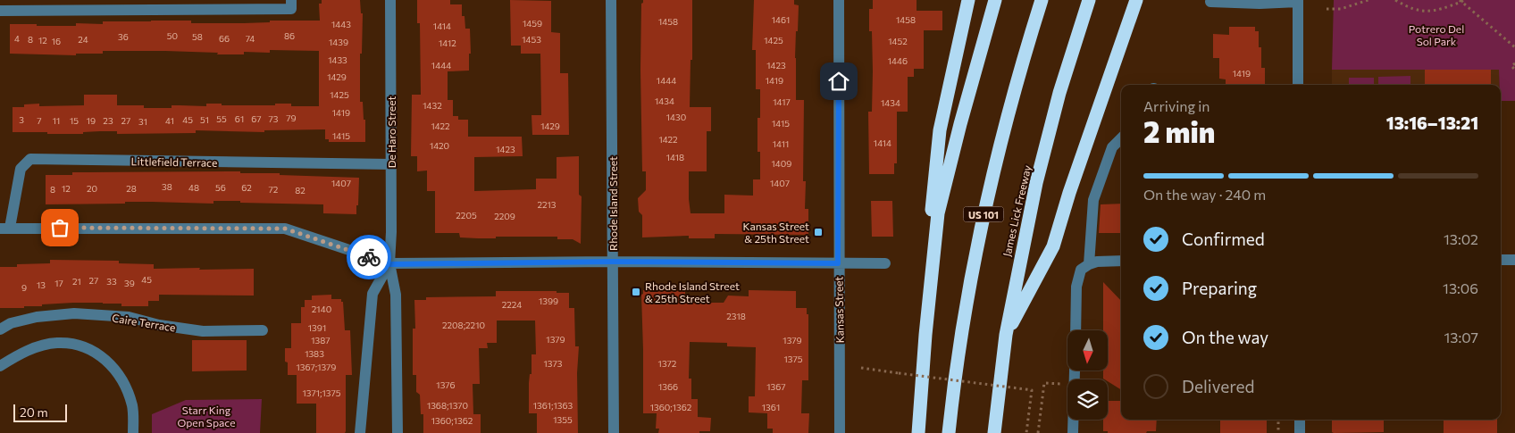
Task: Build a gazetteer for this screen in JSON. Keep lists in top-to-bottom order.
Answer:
{
  "streets": {
    "highway": ["James Lick Freeway", "US 101"],
    "street": [
      "De Haro Street",
      "Littlefield Terrace",
      "Rhode Island Street",
      "Kansas Street",
      "Caire Terrace"
    ]
  },
  "crossings": [
    ["De Haro Street", "Littlefield Terrace"]
  ],
  "parks": ["Potrero Del Sol Park", "Starr King Open Space"],
  "places": {
    "transit": ["Kansas Street & 25th Street", "Rhode Island Street & 25th Street"]
  },
  "house_numbers": [
    "1461",
    "1458",
    "1458",
    "1459",
    "1443",
    "1414",
    "50",
    "86",
    "36",
    "58",
    "4",
    "66",
    "74",
    "8",
    "24",
    "1453",
    "12",
    "1425",
    "16",
    "1452",
    "1439",
    "1412",
    "1433",
    "1446",
    "1444",
    "1423",
    "1419",
    "1429",
    "1444",
    "1419",
    "1425",
    "1434",
    "1417",
    "1434",
    "1432",
    "1419",
    "1430",
    "79",
    "55",
    "61",
    "67",
    "73",
    "3",
    "45",
    "51",
    "7",
    "11",
    "15",
    "19",
    "23",
    "27",
    "41",
    "31",
    "1415",
    "1422",
    "1429",
    "1415",
    "1422",
    "1414",
    "1411",
    "1420",
    "1423",
    "1418",
    "1409",
    "1407",
    "1407",
    "38",
    "48",
    "56",
    "62",
    "12",
    "20",
    "28",
    "8",
    "72",
    "82",
    "2213",
    "2205",
    "2209",
    "45",
    "27",
    "21",
    "33",
    "17",
    "39",
    "13",
    "9",
    "1399",
    "2224",
    "2140",
    "2318",
    "2208;2210",
    "1391",
    "1379",
    "1387",
    "1379",
    "1383",
    "1375",
    "1373",
    "1372",
    "1367;1379",
    "1376",
    "1366",
    "1367",
    "1371;1375",
    "1368;1370",
    "1361;1363",
    "1360;1362",
    "1361",
    "1355",
    "1360;1362"
  ],
  "scale_bar": "20 m",
  "north": "bottom",
  "page": {
    "heading": ["2 min", "Arriving in", "13:16–13:21"],
    "bar": "On the way · 240 m",
    "list": [
      ["Confirmed", "13:02"],
      ["Preparing", "13:06"],
      ["On the way", "13:07"],
      "Delivered"
    ],
    "scale": "20 m"
  }
}
